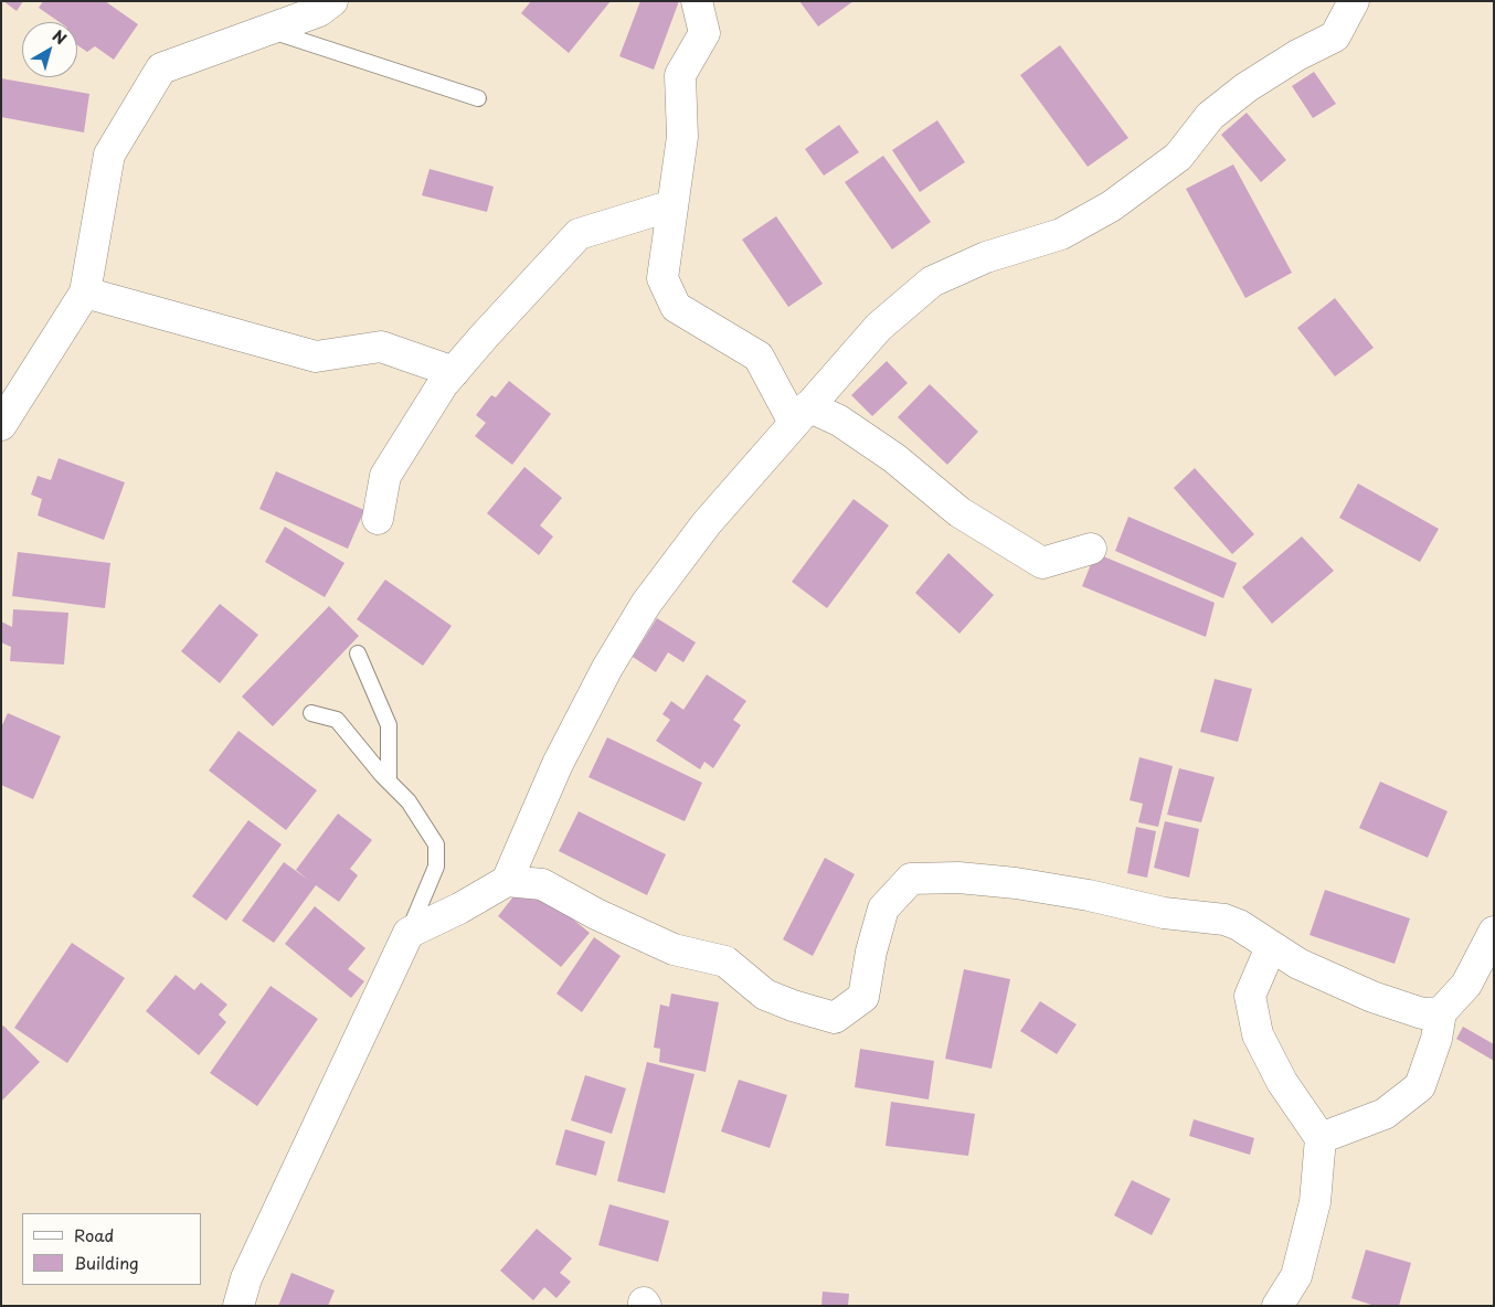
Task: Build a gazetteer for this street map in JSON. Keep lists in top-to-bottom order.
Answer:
{
  "legend": ["Road", "Building"],
  "north": "top right"
}
